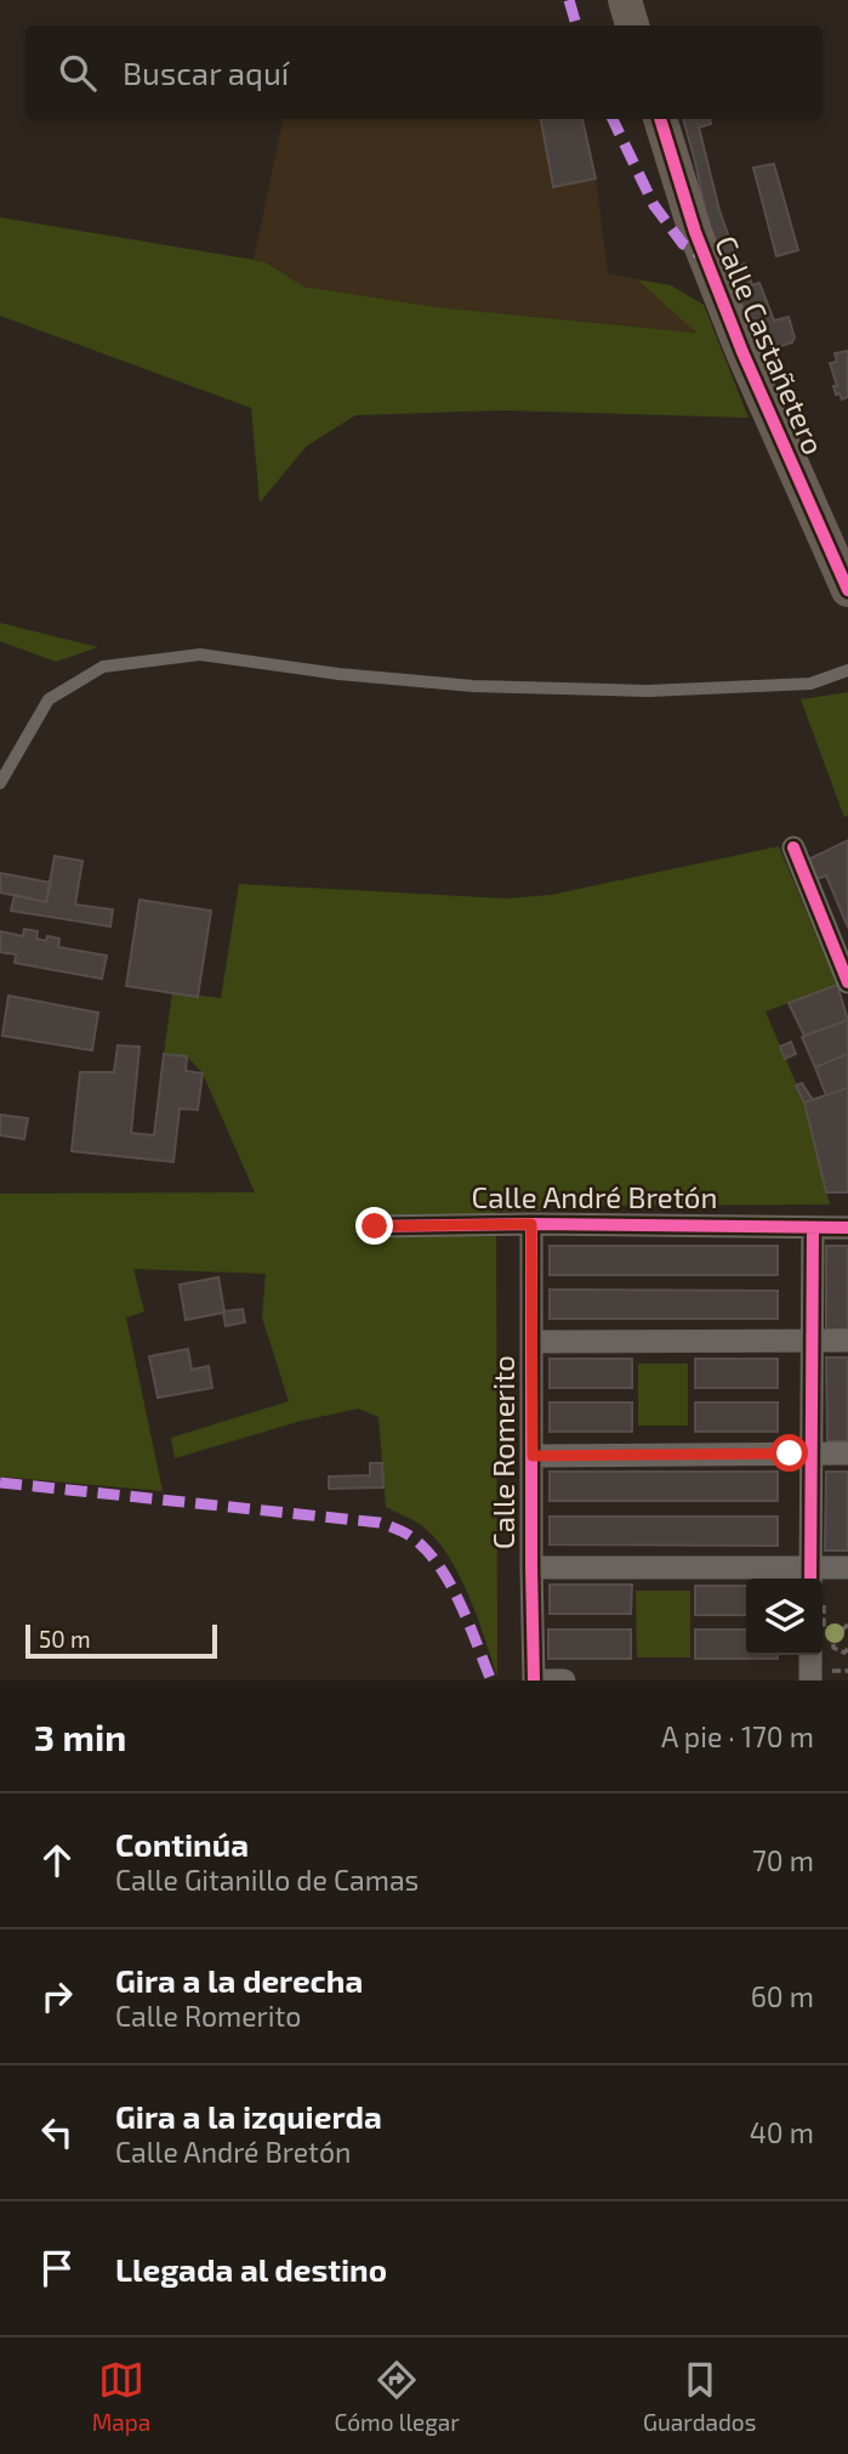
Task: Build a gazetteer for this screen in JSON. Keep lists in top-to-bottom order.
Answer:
{
  "streets": {
    "street": ["Calle Castañetero", "Calle André Bretón", "Calle Romerito"]
  },
  "crossings": [
    ["Calle André Bretón", "Calle Romerito"]
  ],
  "scale_bar": "50 m",
  "page": {
    "search": "Buscar aquí",
    "scale": "50 m",
    "heading": ["3 min", "A pie · 170 m"],
    "list": [
      ["Continúa", "Calle Gitanillo de Camas", "70 m"],
      ["Gira a la derecha", "Calle Romerito", "60 m"],
      ["Gira a la izquierda", "Calle André Bretón", "40 m"],
      "Llegada al destino"
    ],
    "nav": ["Mapa", "Cómo llegar", "Guardados"]
  }
}
